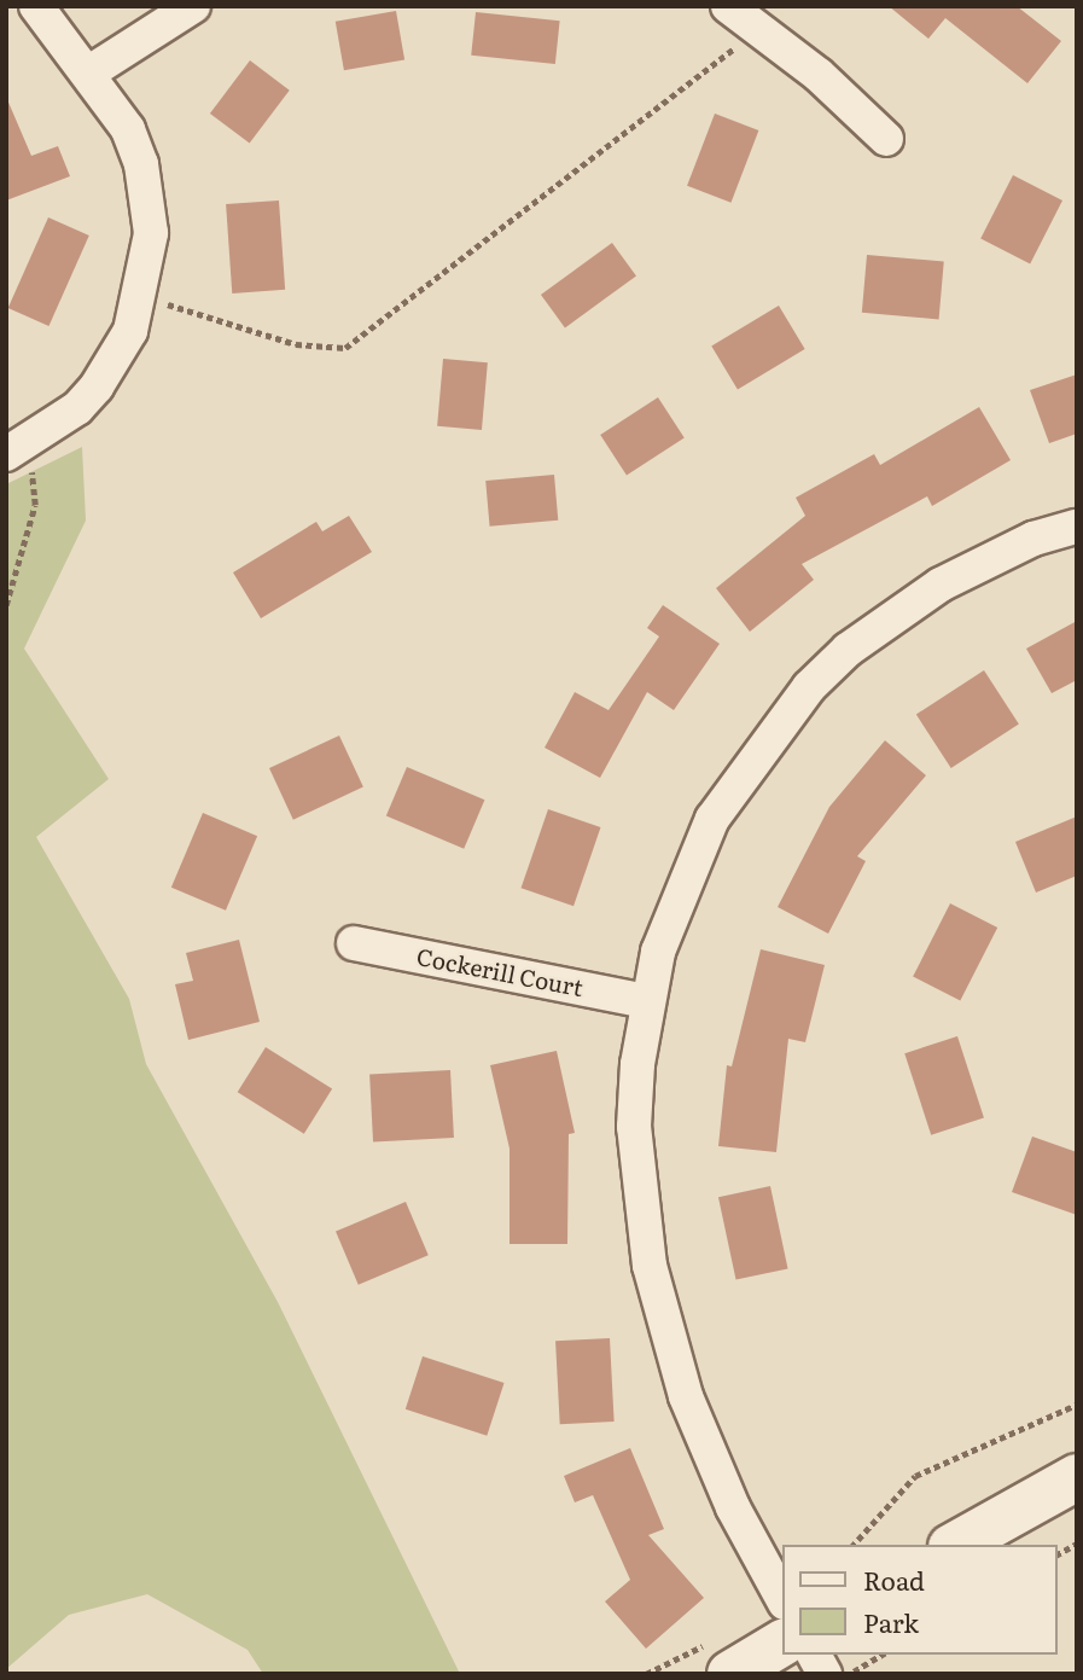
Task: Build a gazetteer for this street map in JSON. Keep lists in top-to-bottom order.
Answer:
{
  "streets": {
    "street": ["Cockerill Court"]
  },
  "legend": ["Road", "Park"]
}
